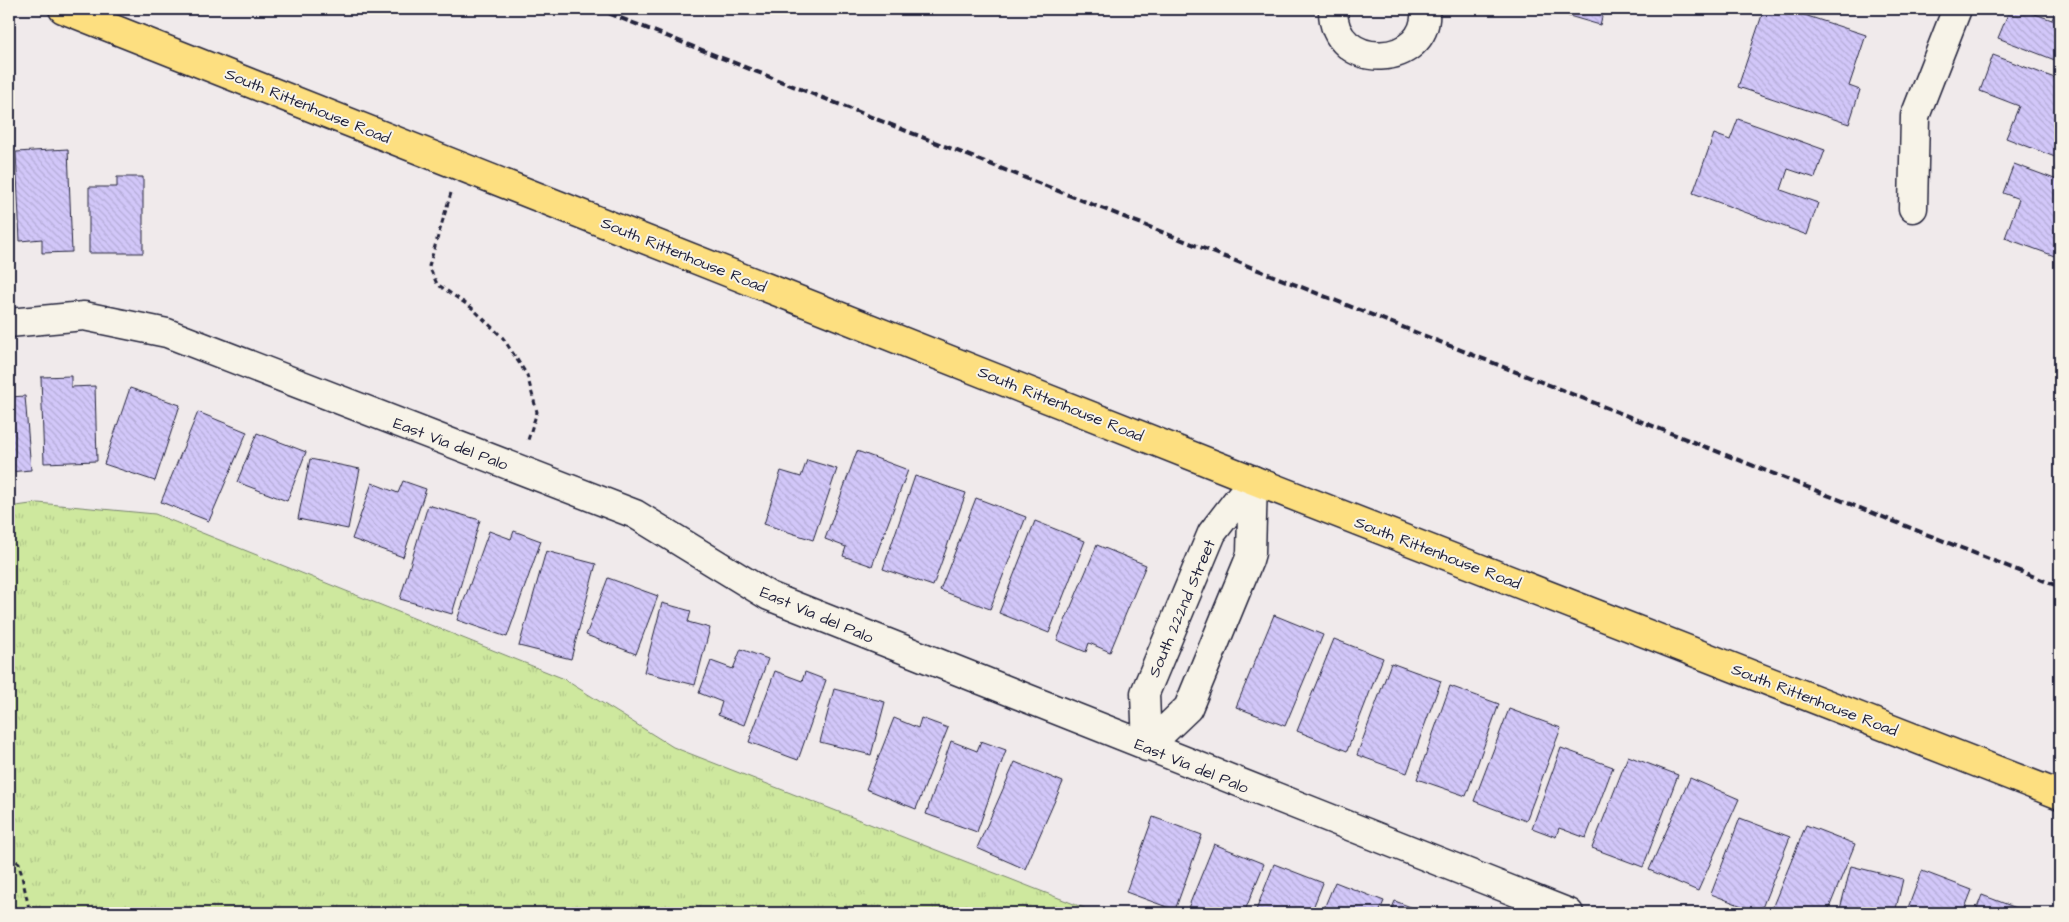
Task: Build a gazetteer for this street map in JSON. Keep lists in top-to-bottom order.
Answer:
{
  "streets": {
    "main road": ["South Rittenhouse Road"],
    "street": ["East Via del Palo", "South 222nd Street"]
  },
  "crossings": [
    ["South Rittenhouse Road", "South 222nd Street"],
    ["East Via del Palo", "South 222nd Street"]
  ]
}
